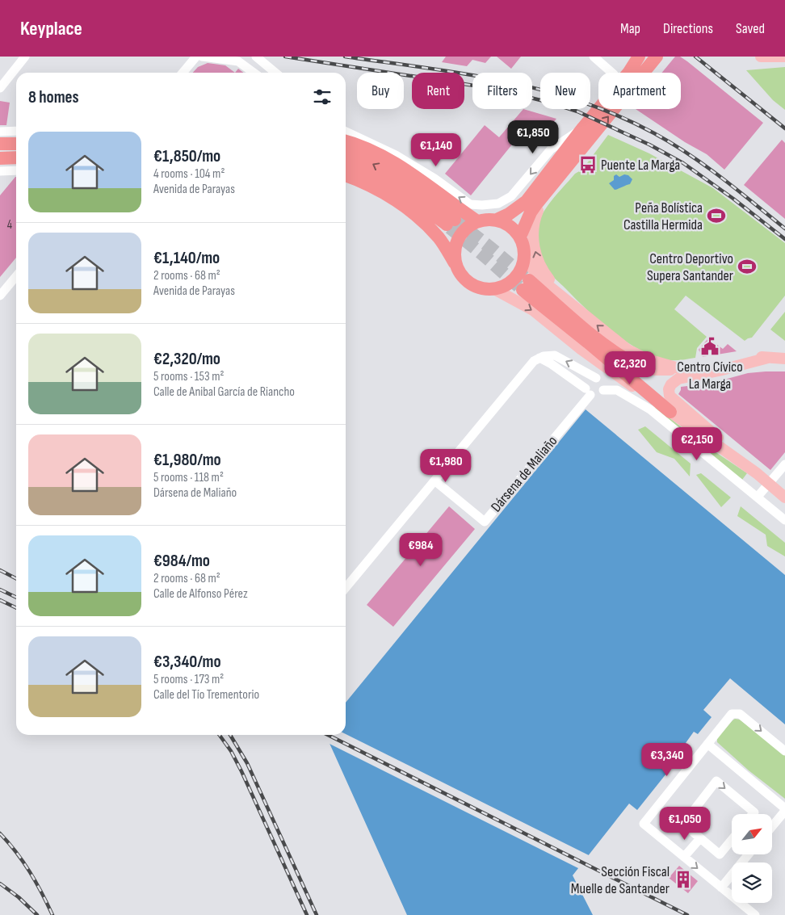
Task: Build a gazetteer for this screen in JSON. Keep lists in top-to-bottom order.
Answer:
{
  "streets": {
    "street": ["Dársena de Maliaño"]
  },
  "places": {
    "bus stop": ["Puente La Marga"],
    "sports": ["Peña Bolística Castilla Hermida", "Centro Deportivo Supera Santander"],
    "public building": ["Centro Cívico La Marga"],
    "building": ["Sección Fiscal Muelle de Santander"]
  },
  "house_numbers": ["4"],
  "north": "top right",
  "page": {
    "header": "Keyplace",
    "nav": ["Map", "Directions", "Saved"],
    "chip": [
      "Buy",
      "Rent",
      "Filters",
      "New",
      "Apartment"
    ],
    "heading": "8 homes",
    "price": [
      "€1,850",
      "€1,140",
      "€2,320",
      "€2,150",
      "€1,980",
      "€984",
      "€3,340",
      "€1,050"
    ],
    "list": [
      {
        "name": "€1,850/mo",
        "note": "4 rooms · 104 m² · Avenida de Parayas"
      },
      {
        "name": "€1,140/mo",
        "note": "2 rooms · 68 m² · Avenida de Parayas"
      },
      {
        "name": "€2,320/mo",
        "note": "5 rooms · 153 m² · Calle de Anibal García de Riancho"
      },
      {
        "name": "€1,980/mo",
        "note": "5 rooms · 118 m² · Dársena de Maliaño"
      },
      {
        "name": "€984/mo",
        "note": "2 rooms · 68 m² · Calle de Alfonso Pérez"
      },
      {
        "name": "€3,340/mo",
        "note": "5 rooms · 173 m² · Calle del Tío Trementorio"
      }
    ]
  }
}
